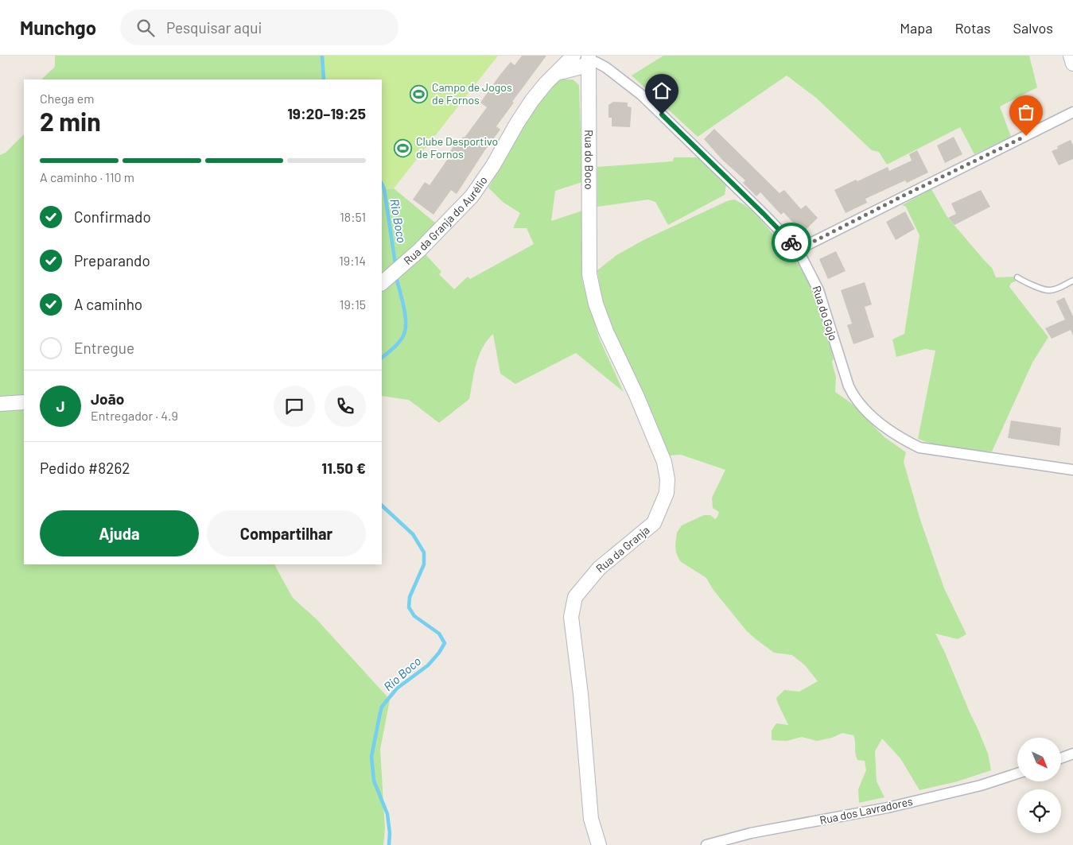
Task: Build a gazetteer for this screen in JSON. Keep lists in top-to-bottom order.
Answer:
{
  "streets": {
    "street": [
      "Rua do Boco",
      "Rua da Granja do Aurélio",
      "Rua do Gojo",
      "Rua da Granja",
      "Rua dos Lavradores"
    ]
  },
  "crossings": [
    ["Rua do Boco", "Rua do Gojo"],
    ["Rua do Boco", "Rua da Granja"]
  ],
  "water": ["Rio Boco"],
  "places": {
    "sports": ["Campo de Jogos de Fornos", "Clube Desportivo de Fornos"]
  },
  "north": "bottom right",
  "page": {
    "header": "Munchgo",
    "search": "Pesquisar aqui",
    "nav": ["Mapa", "Rotas", "Salvos"],
    "heading": ["2 min", "Chega em", "19:20–19:25"],
    "panel": [
      "João",
      "Entregador · 4.9",
      "Pedido #8262",
      "11.50 €"
    ],
    "bar": "A caminho · 110 m",
    "list": [
      ["Confirmado", "18:51"],
      ["Preparando", "19:14"],
      ["A caminho", "19:15"],
      "Entregue"
    ],
    "round": "J",
    "buttons": ["Ajuda", "Compartilhar"]
  }
}
